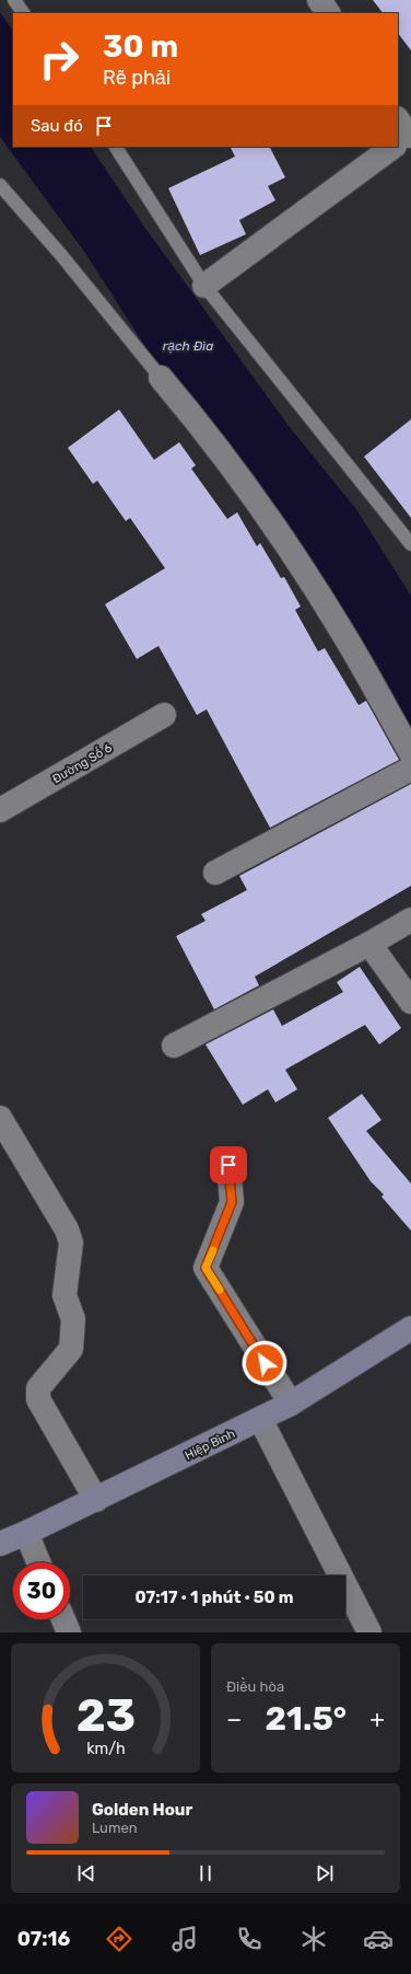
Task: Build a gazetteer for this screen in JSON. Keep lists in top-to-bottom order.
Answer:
{
  "streets": {
    "main road": ["Hiệp Bình"],
    "street": ["Đường Số 6"]
  },
  "water": ["rạch Đìa"],
  "page": {
    "turn": ["30 m", "Rẽ phải"],
    "then": "Sau đó",
    "limit": "30",
    "trip": "07:17 · 1 phút · 50 m",
    "tile": "Điều hòa",
    "heat": ["−", "21.5°", "+"],
    "song": ["Golden Hour", "Lumen"],
    "tabs": "07:16",
    "gauge": ["23", "km/h"]
  }
}
